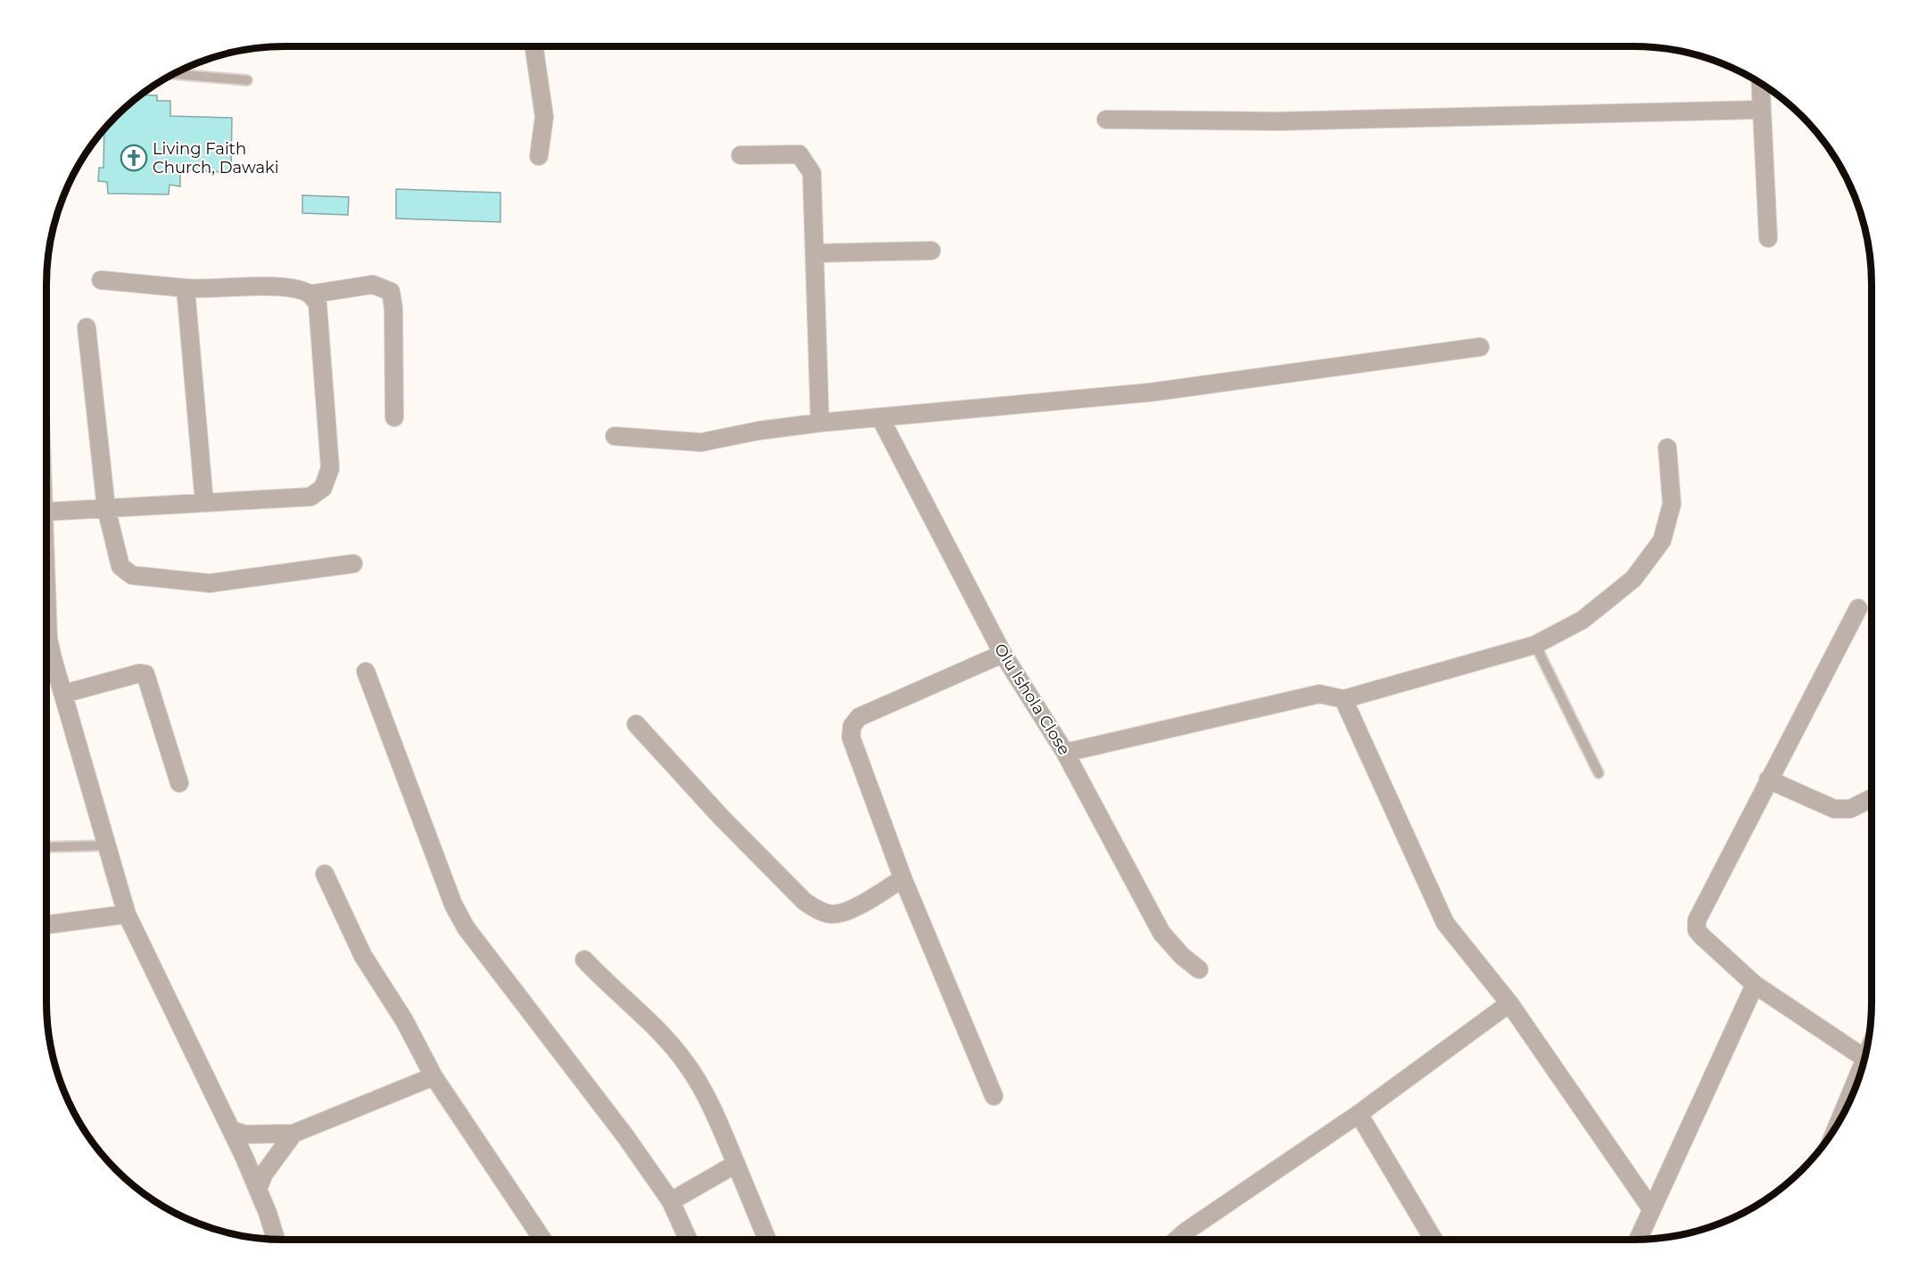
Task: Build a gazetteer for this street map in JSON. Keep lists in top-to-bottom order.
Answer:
{
  "streets": {
    "street": ["Olu Ishola Close"]
  },
  "places": {
    "church": ["Living Faith Church, Dawaki"]
  }
}
